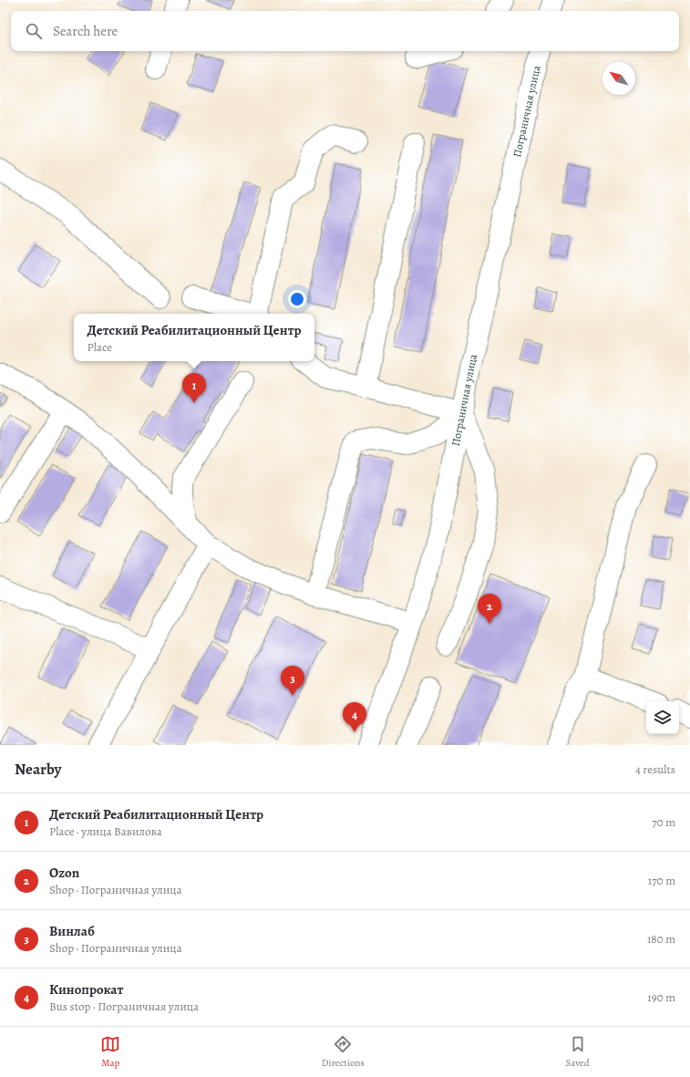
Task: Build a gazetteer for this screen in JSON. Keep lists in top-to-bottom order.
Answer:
{
  "streets": {
    "street": ["Пограничная улица"]
  },
  "north": "top left",
  "page": {
    "search": "Search here",
    "popup": ["Детский Реабилитационный Центр", "Place"],
    "pins": [
      "1",
      "2",
      "3",
      "4"
    ],
    "heading": ["Nearby", "4 results"],
    "list": [
      {
        "mark": "1",
        "name": "Детский Реабилитационный Центр",
        "note": "Place · улица Вавилова",
        "value": "70 m"
      },
      {
        "mark": "2",
        "name": "Ozon",
        "note": "Shop · Пограничная улица",
        "value": "170 m"
      },
      {
        "mark": "3",
        "name": "Винлаб",
        "note": "Shop · Пограничная улица",
        "value": "180 m"
      },
      {
        "mark": "4",
        "name": "Кинопрокат",
        "note": "Bus stop · Пограничная улица",
        "value": "190 m"
      }
    ],
    "nav": ["Map", "Directions", "Saved"]
  }
}
